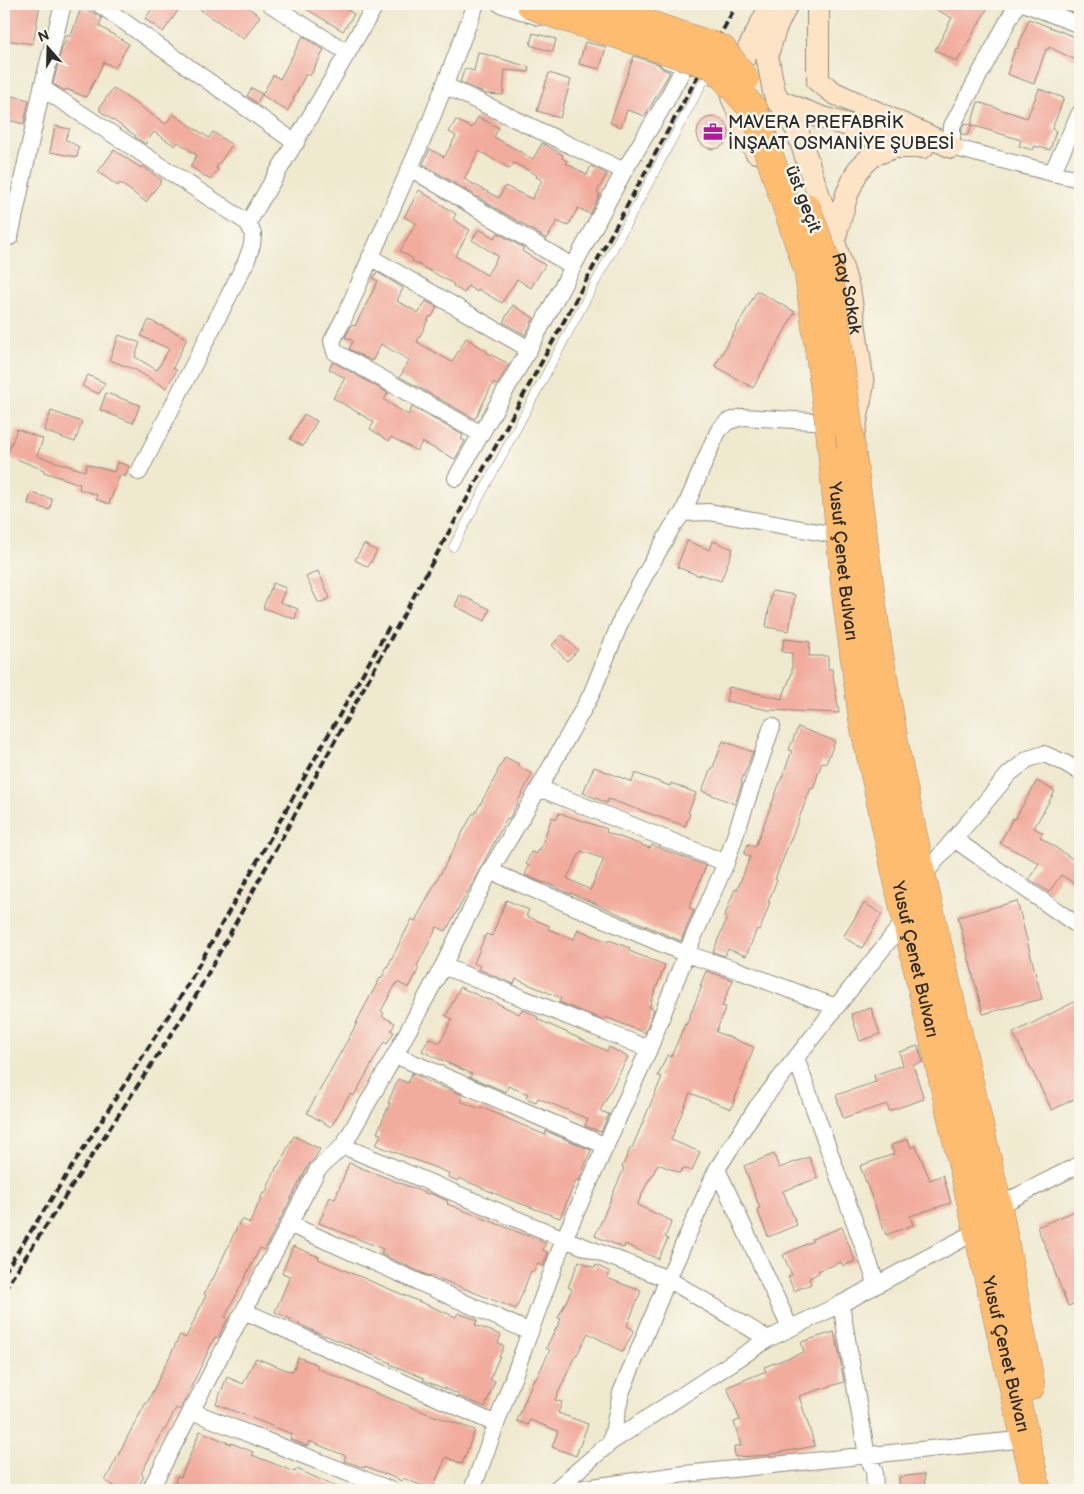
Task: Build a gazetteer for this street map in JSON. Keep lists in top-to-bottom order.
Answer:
{
  "streets": {
    "highway": ["üst geçit", "Yusuf Çenet Bulvarı"],
    "street": ["Ray Sokak"]
  },
  "crossings": [
    ["üst geçit", "Ray Sokak"],
    ["üst geçit", "Yusuf Çenet Bulvarı"],
    ["Ray Sokak", "Yusuf Çenet Bulvarı"]
  ],
  "places": {
    "office": ["MAVERA PREFABRİK İNŞAAT OSMANİYE ŞUBESİ"]
  },
  "north": "top"
}
